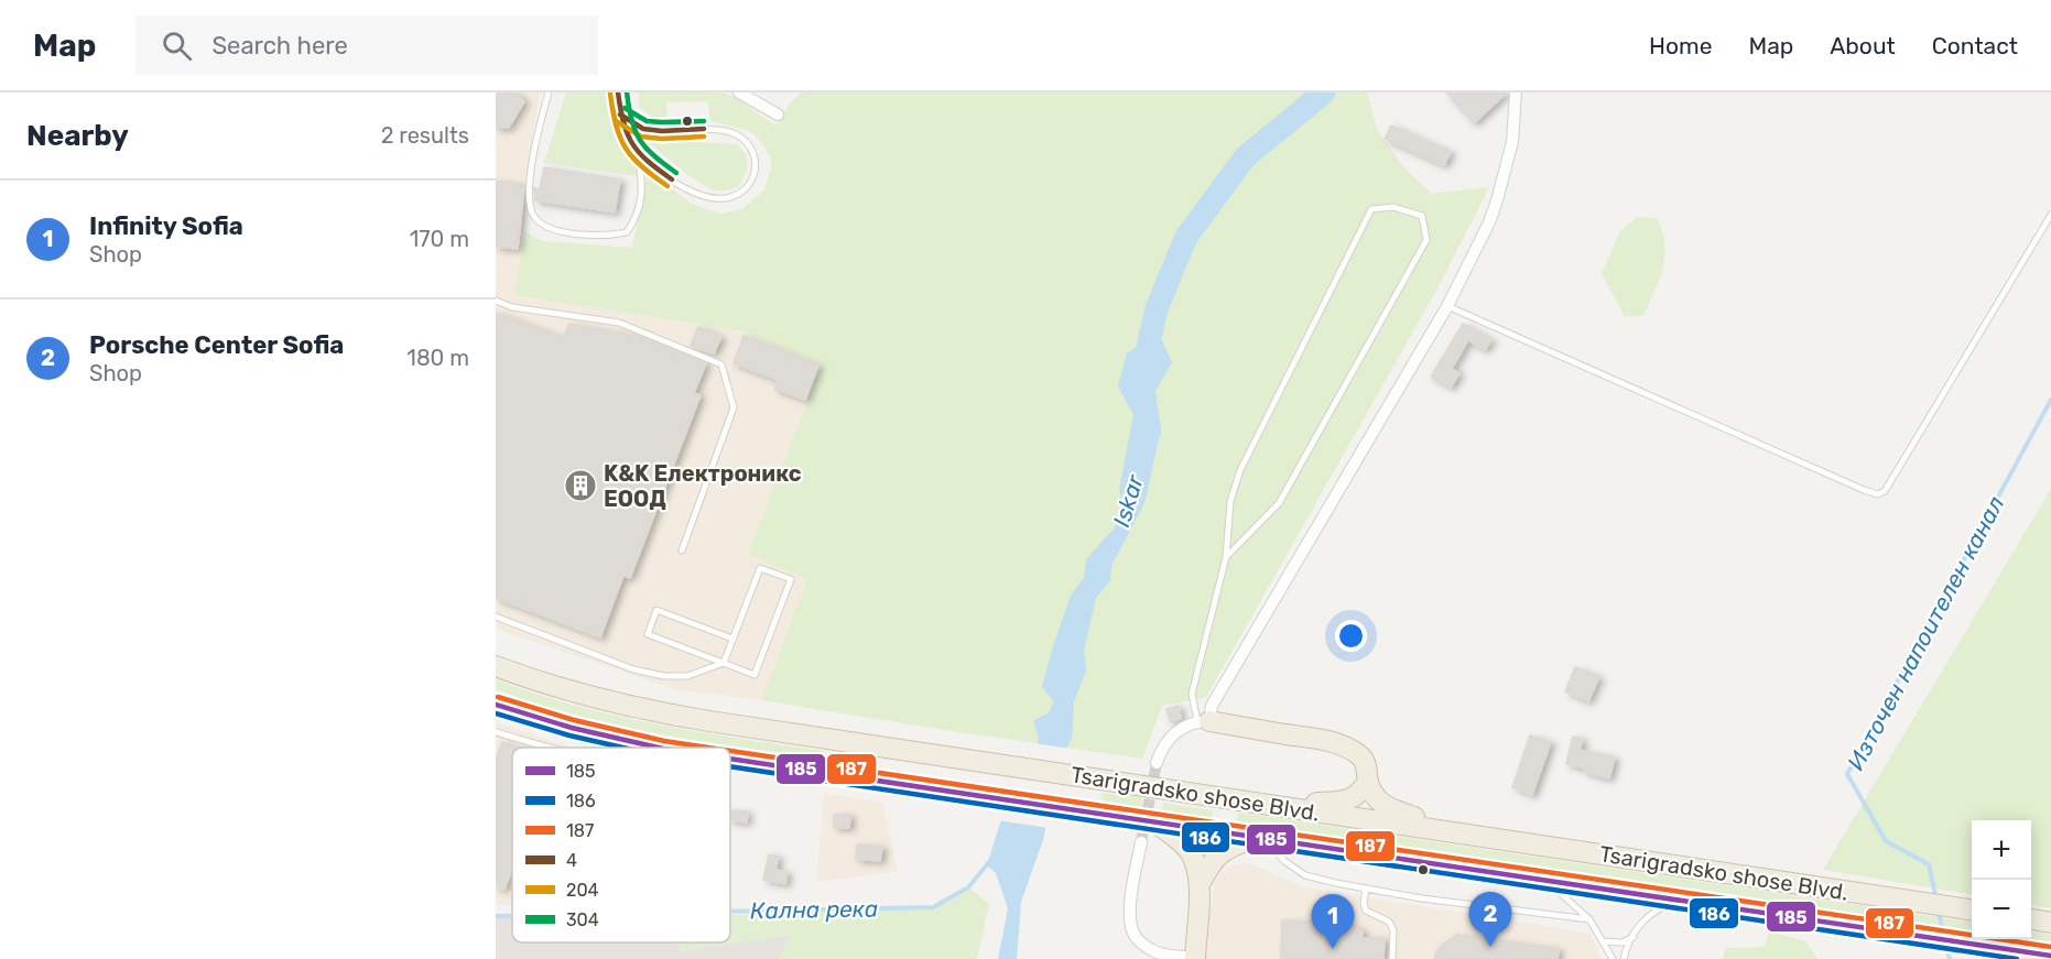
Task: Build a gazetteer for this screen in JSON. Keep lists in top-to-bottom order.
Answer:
{
  "streets": {
    "highway": ["Tsarigradsko shose Blvd."]
  },
  "water": ["Iskar", "Източен напоителен канал", "Кална река"],
  "places": {
    "building": ["K&K Електроникс ЕООД"]
  },
  "lines": [
    "transit line 4",
    "transit line 304",
    "transit line 204",
    "transit line 187",
    "transit line 185",
    "transit line 186"
  ],
  "legend": [
    "185",
    "186",
    "187",
    "4",
    "204",
    "304"
  ],
  "page": {
    "header": "Map",
    "search": "Search here",
    "nav": [
      "Home",
      "Map",
      "About",
      "Contact"
    ],
    "heading": ["Nearby", "2 results"],
    "list": [
      {
        "mark": "1",
        "name": "Infinity Sofia",
        "note": "Shop",
        "value": "170 m"
      },
      {
        "mark": "2",
        "name": "Porsche Center Sofia",
        "note": "Shop",
        "value": "180 m"
      }
    ],
    "map_buttons": ["+", "−"],
    "pins": ["2", "1"]
  }
}
